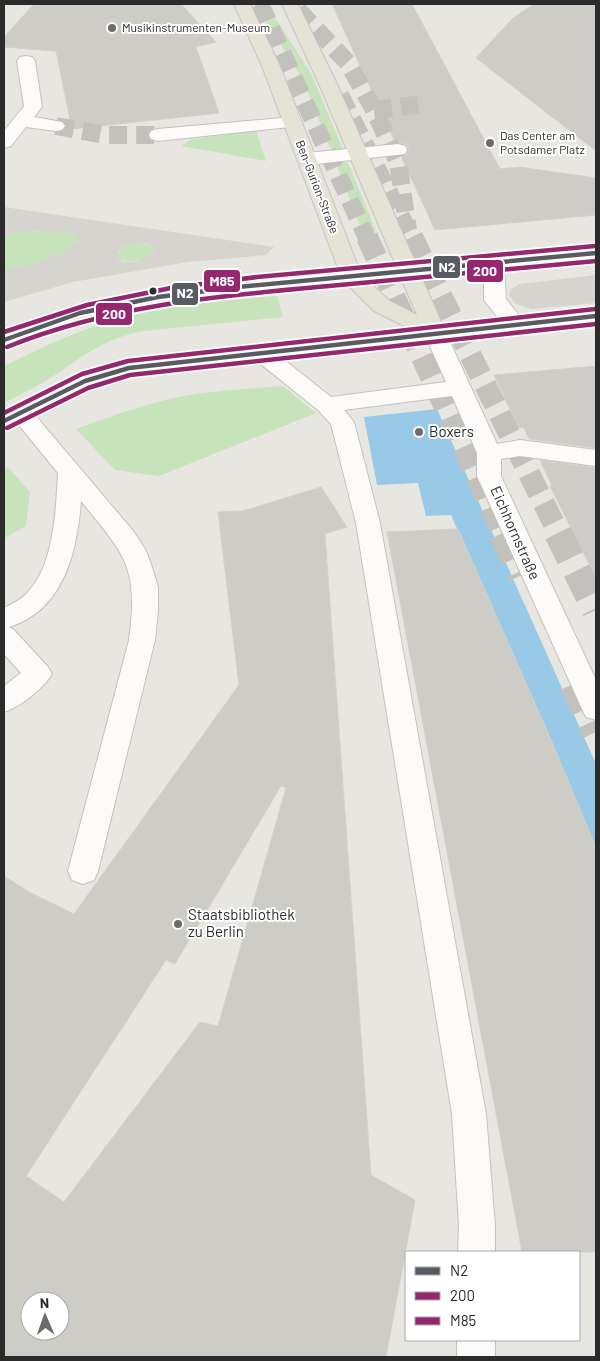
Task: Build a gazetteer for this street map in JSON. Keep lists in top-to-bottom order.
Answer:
{
  "streets": {
    "main road": ["Ben-Gurion-Straße", "Eichhornstraße"]
  },
  "crossings": [
    ["Ben-Gurion-Straße", "Eichhornstraße"]
  ],
  "places": [
    "Musikinstrumenten-Museum",
    "Das Center am Potsdamer Platz",
    "Boxers",
    "Staatsbibliothek zu Berlin"
  ],
  "lines": ["transit line M85", "transit line N2", "transit line 200"],
  "legend": ["N2", "200", "M85"],
  "north": "top"
}
